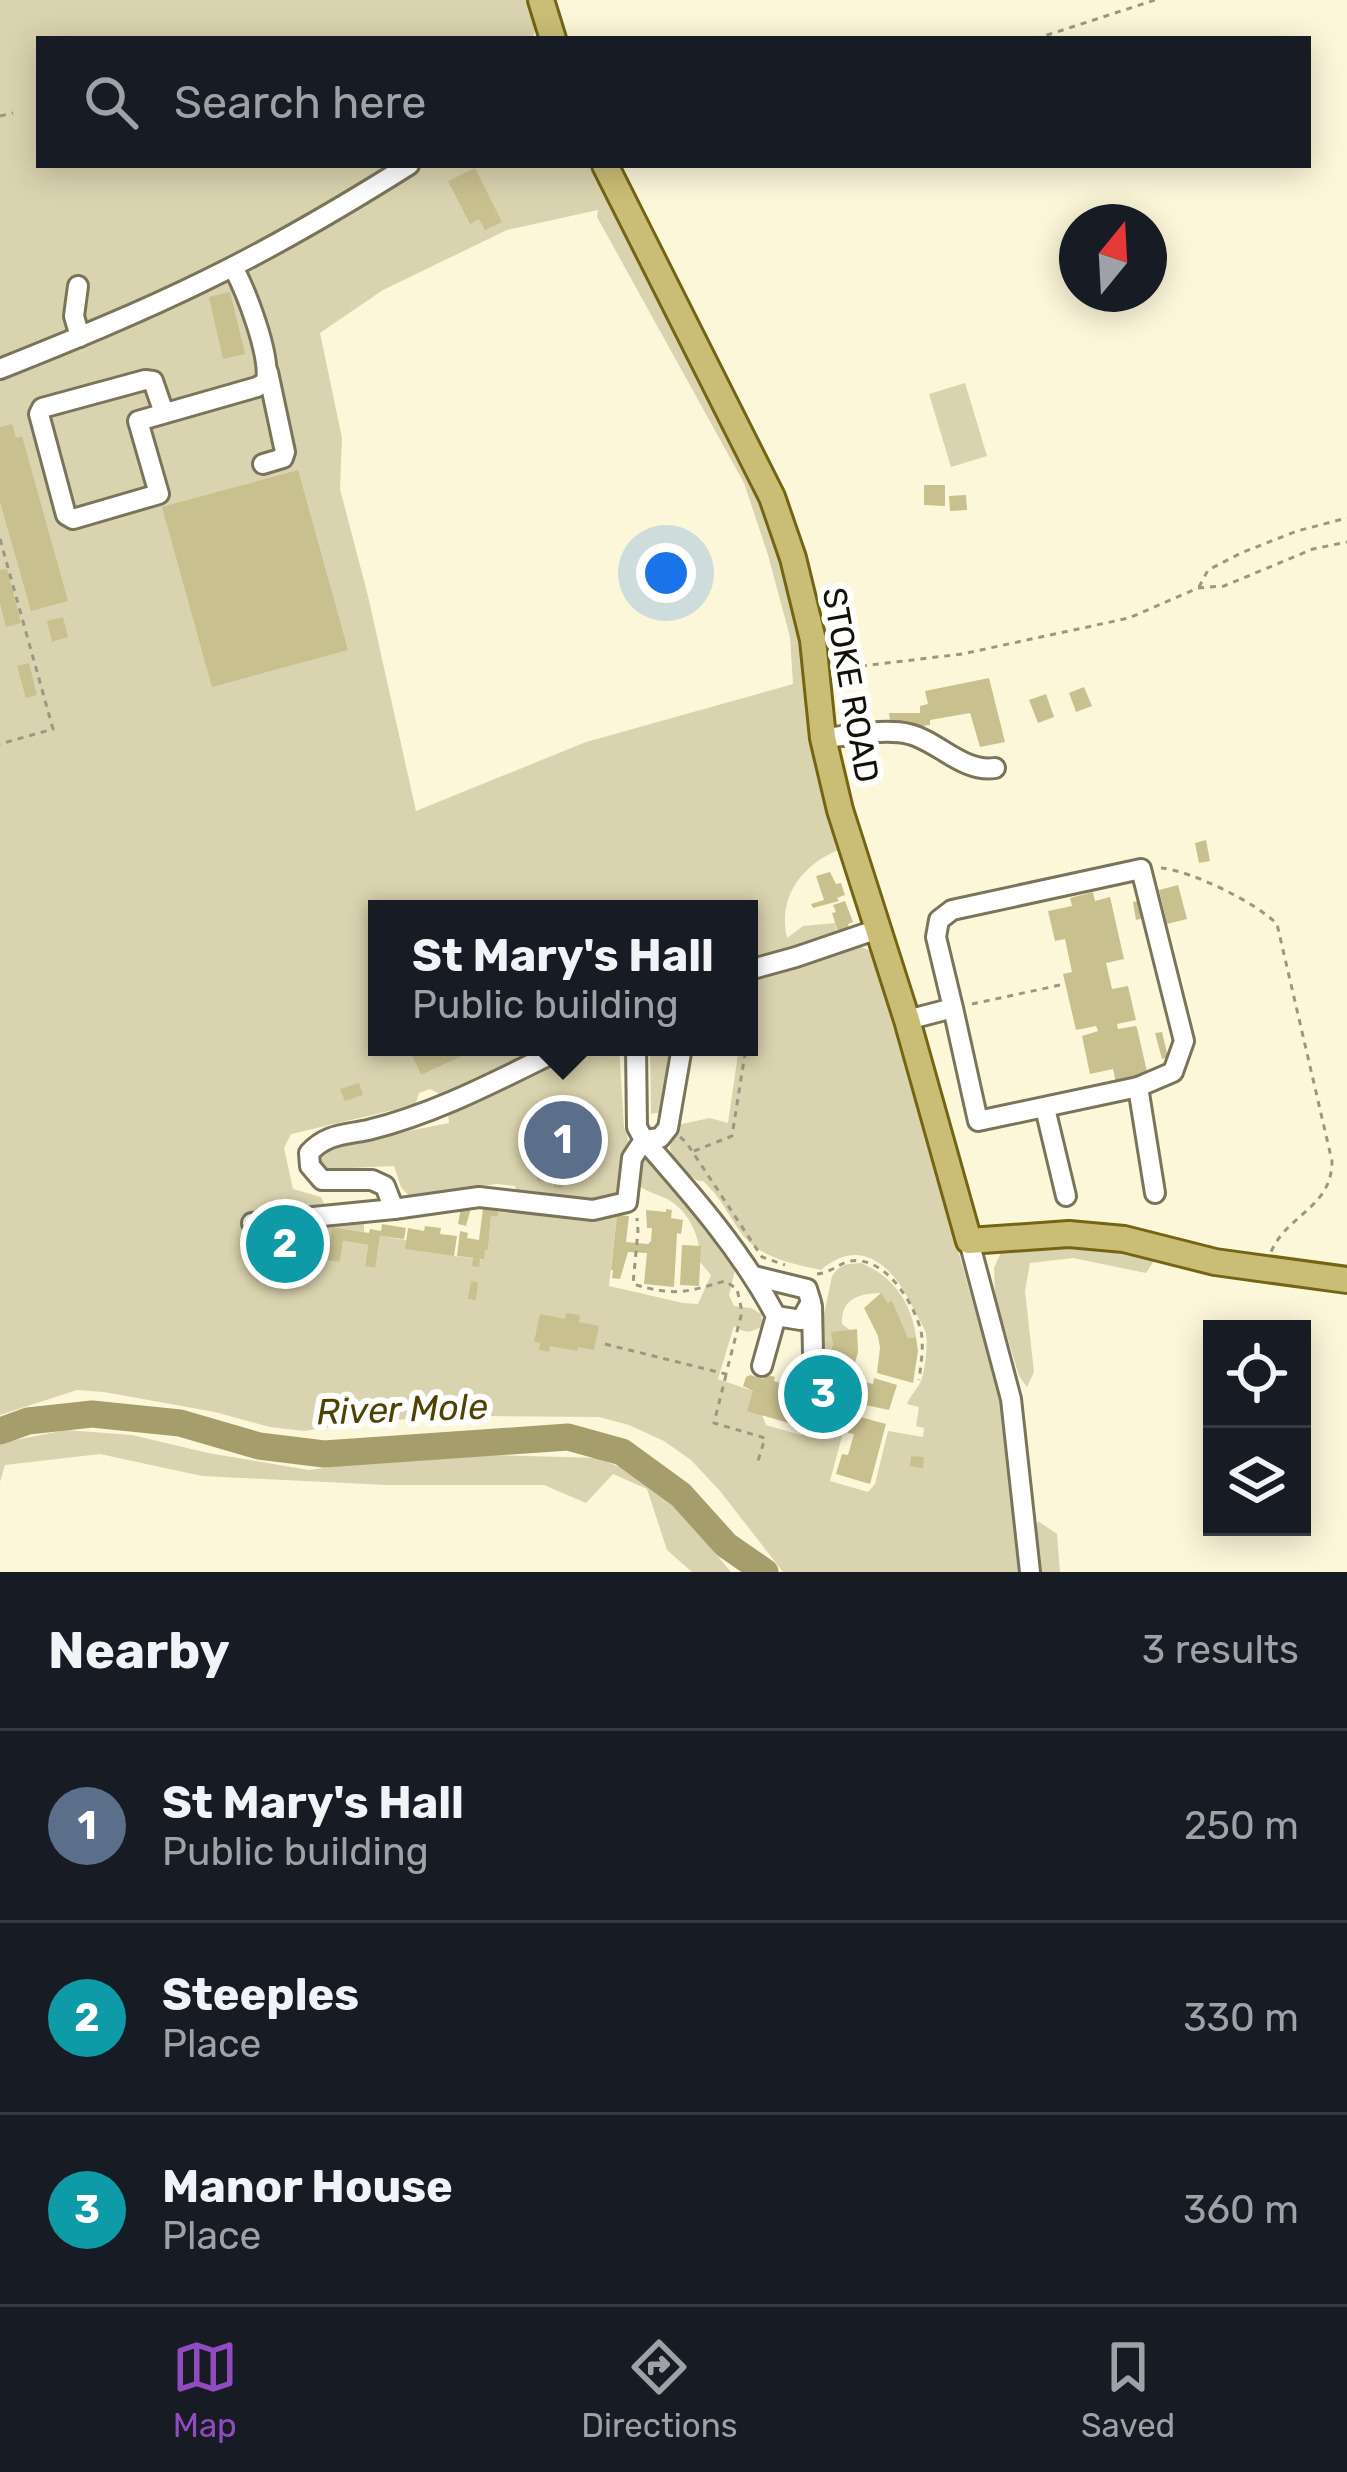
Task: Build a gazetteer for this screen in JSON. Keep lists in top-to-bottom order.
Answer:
{
  "streets": {
    "main road": ["STOKE ROAD"]
  },
  "water": ["River Mole"],
  "north": "top",
  "page": {
    "search": "Search here",
    "popup": ["St Mary's Hall", "Public building"],
    "pins": ["1", "2", "3"],
    "heading": ["Nearby", "3 results"],
    "list": [
      {
        "mark": "1",
        "name": "St Mary's Hall",
        "note": "Public building",
        "value": "250 m"
      },
      {
        "mark": "2",
        "name": "Steeples",
        "note": "Place",
        "value": "330 m"
      },
      {
        "mark": "3",
        "name": "Manor House",
        "note": "Place",
        "value": "360 m"
      }
    ],
    "nav": ["Map", "Directions", "Saved"]
  }
}
